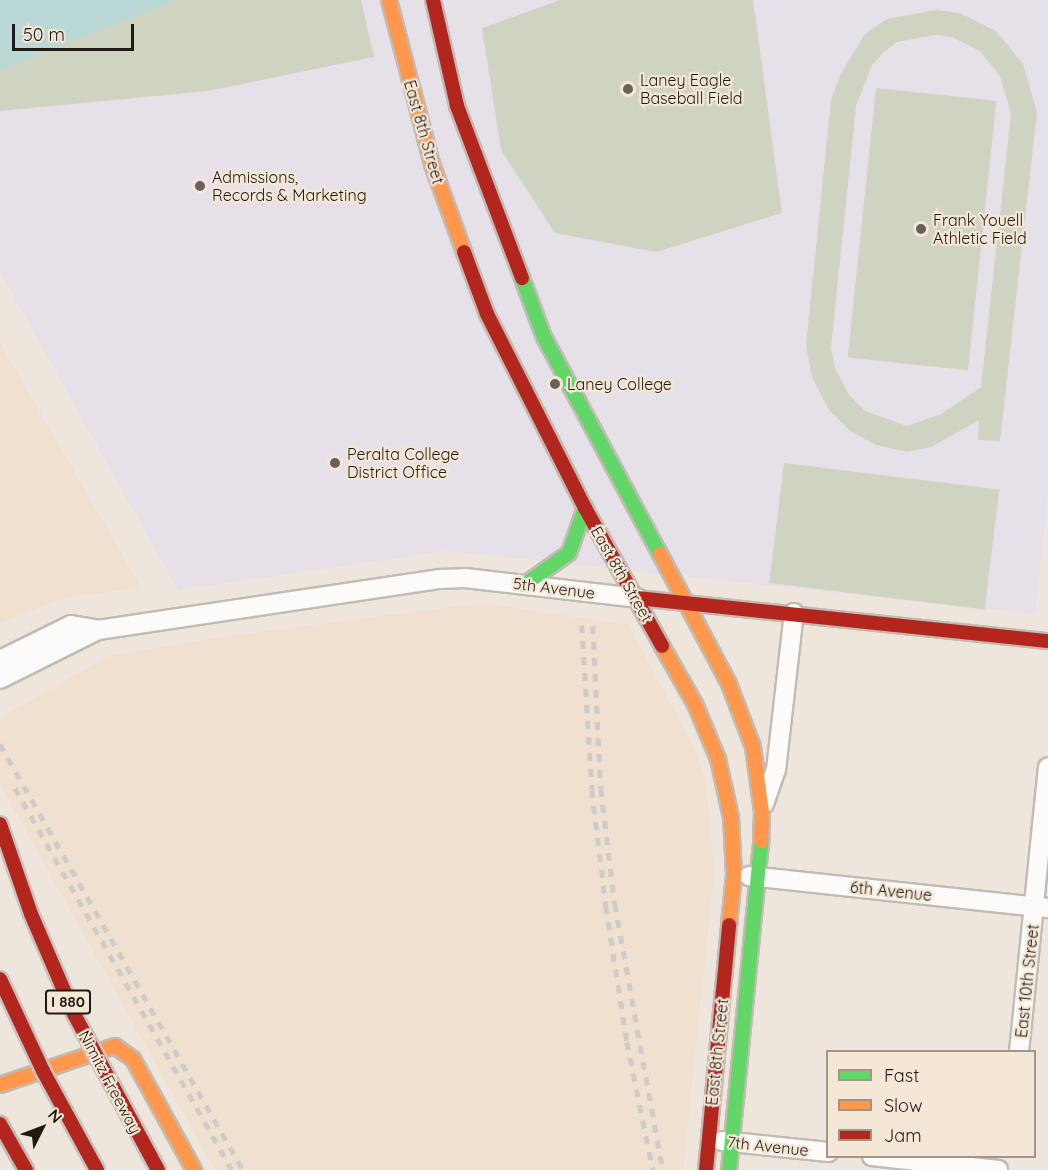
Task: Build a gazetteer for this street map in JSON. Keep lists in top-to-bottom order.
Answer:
{
  "streets": {
    "main road": [
      "East 8th Street",
      "5th Avenue",
      "I 880",
      "Nimitz Freeway"
    ],
    "street": ["6th Avenue", "East 10th Street", "7th Avenue"]
  },
  "crossings": [
    ["East 8th Street", "5th Avenue"],
    ["East 8th Street", "6th Avenue"],
    ["East 8th Street", "7th Avenue"],
    ["6th Avenue", "East 10th Street"]
  ],
  "places": [
    "Laney Eagle Baseball Field",
    "Admissions, Records & Marketing",
    "Frank Youell Athletic Field",
    "Laney College",
    "Peralta College District Office"
  ],
  "legend": ["Fast", "Slow", "Jam"],
  "scale_bar": "50 m",
  "north": "top right"
}
